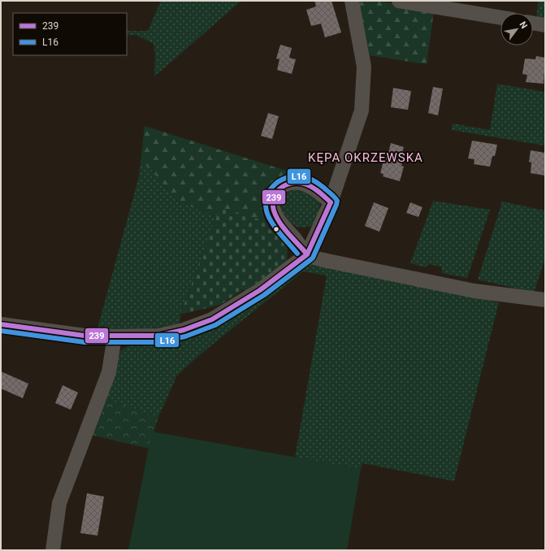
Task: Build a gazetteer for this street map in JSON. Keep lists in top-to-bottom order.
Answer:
{
  "districts": ["KĘPA OKRZEWSKA"],
  "lines": ["transit line L16", "transit line 239"],
  "legend": ["239", "L16"],
  "north": "top right"
}
